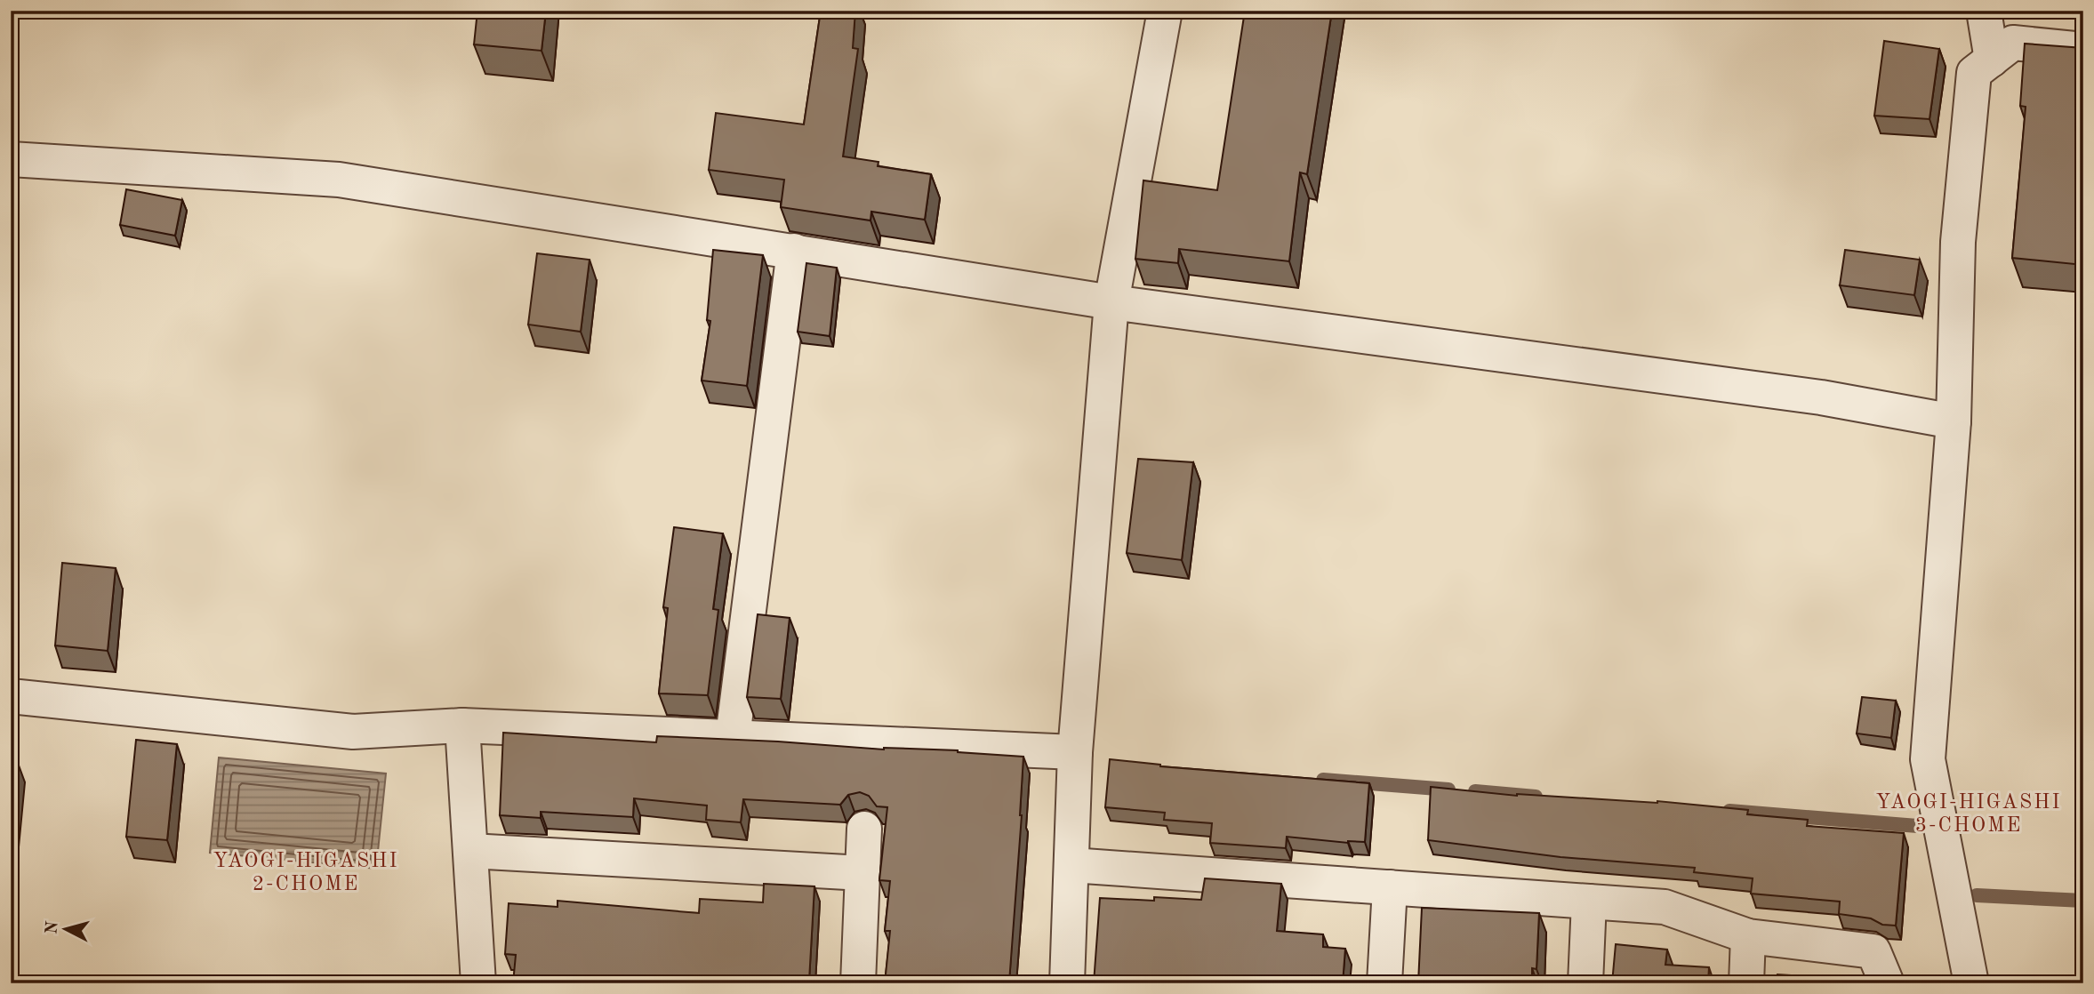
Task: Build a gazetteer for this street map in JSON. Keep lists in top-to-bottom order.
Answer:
{
  "districts": ["YAOGI-HIGASHI 3-CHOME", "YAOGI-HIGASHI 2-CHOME"],
  "north": "left"
}
